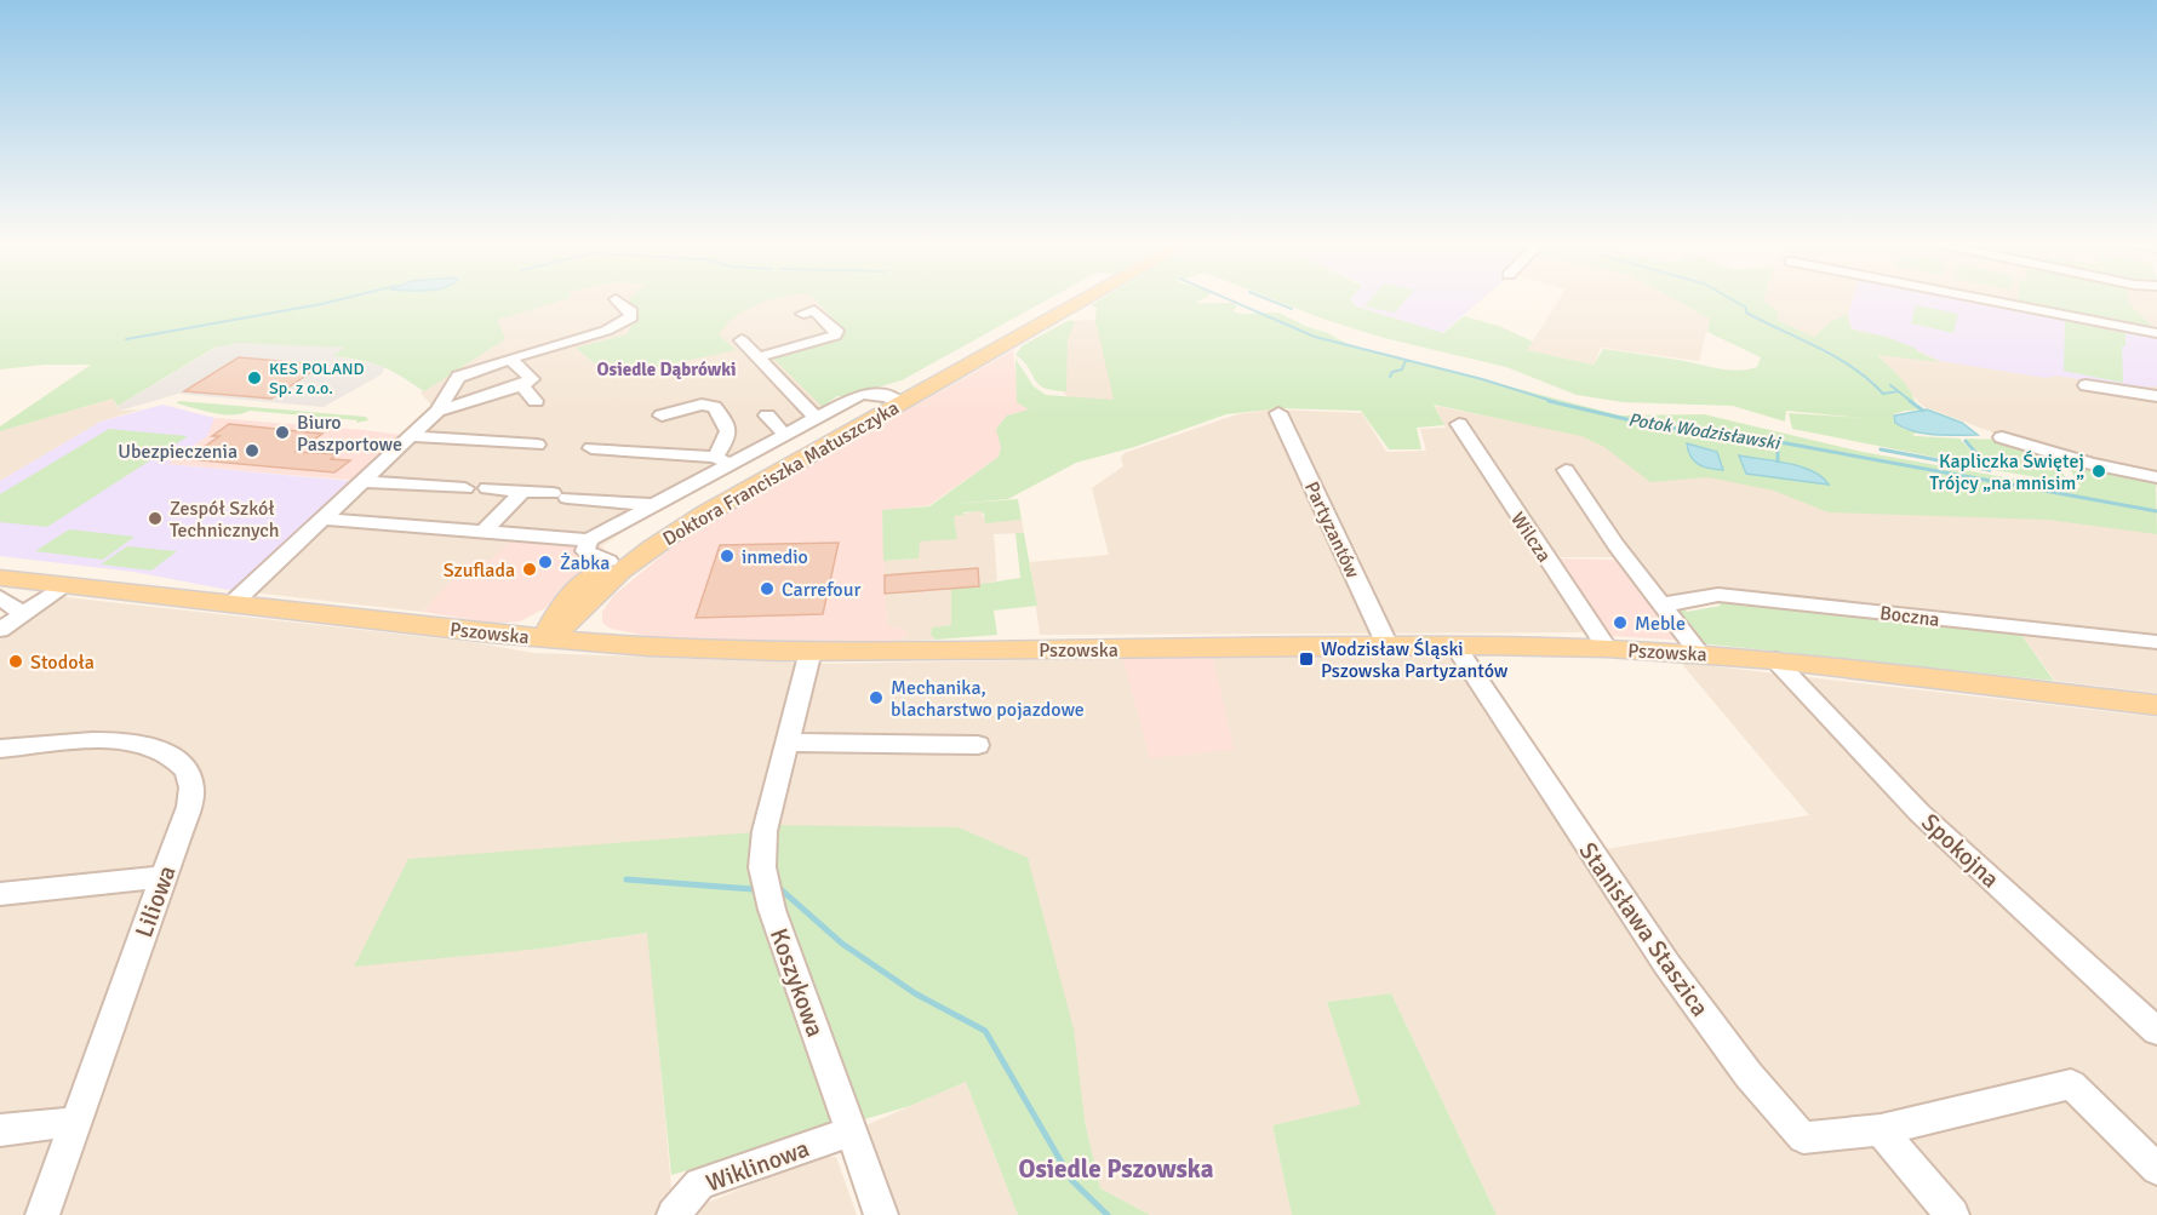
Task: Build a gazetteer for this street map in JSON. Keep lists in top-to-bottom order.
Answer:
{
  "streets": {
    "main road": ["Doktora Franciszka Matuszczyka", "Pszowska"],
    "street": [
      "Partyzantów",
      "Wilcza",
      "Boczna",
      "Spokojna",
      "Liliowa",
      "Stanisława Staszica",
      "Koszykowa",
      "Wiklinowa"
    ]
  },
  "crossings": [
    ["Doktora Franciszka Matuszczyka", "Pszowska"],
    ["Partyzantów", "Pszowska"],
    ["Wilcza", "Pszowska"],
    ["Pszowska", "Spokojna"],
    ["Pszowska", "Stanisława Staszica"],
    ["Pszowska", "Koszykowa"],
    ["Koszykowa", "Wiklinowa"]
  ],
  "districts": ["Osiedle Dąbrówki", "Osiedle Pszowska"],
  "water": ["Potok Wodzisławski"],
  "places": {
    "other": [
      "KES POLAND Sp. z o.o.",
      "Biuro Paszportowe",
      "Ubezpieczenia",
      "Kapliczka Świętej Trójcy „na mnisim”",
      "Zespół Szkół Technicznych",
      "inmedio",
      "Żabka",
      "Szuflada",
      "Carrefour",
      "Meble",
      "Stodoła",
      "Mechanika, blacharstwo pojazdowe"
    ],
    "transit": ["Wodzisław Śląski Pszowska Partyzantów"]
  }
}
